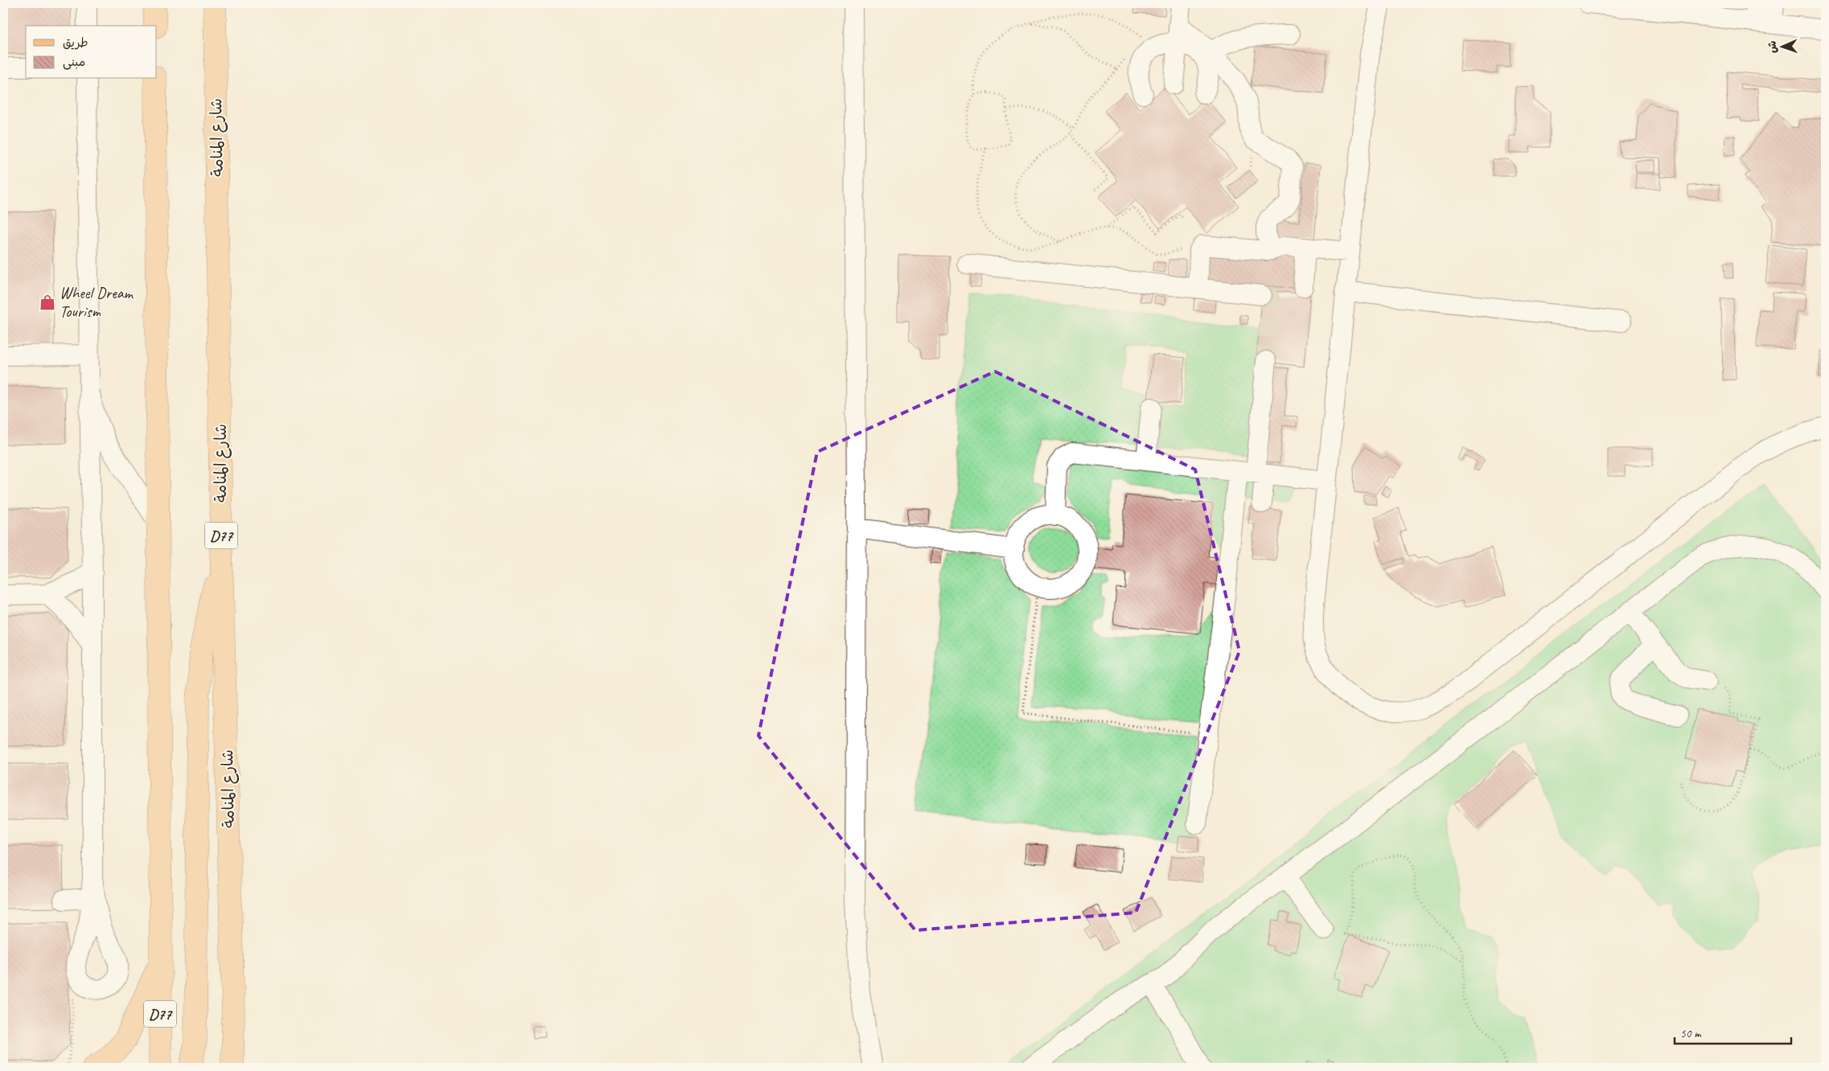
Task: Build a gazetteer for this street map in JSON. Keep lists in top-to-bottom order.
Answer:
{
  "streets": {
    "main road": ["شارع المنامة", "D77"]
  },
  "places": {
    "shop": ["Wheel Dream Tourism"]
  },
  "legend": ["طريق", "مبنى"],
  "scale_bar": "50 m",
  "north": "left"
}
